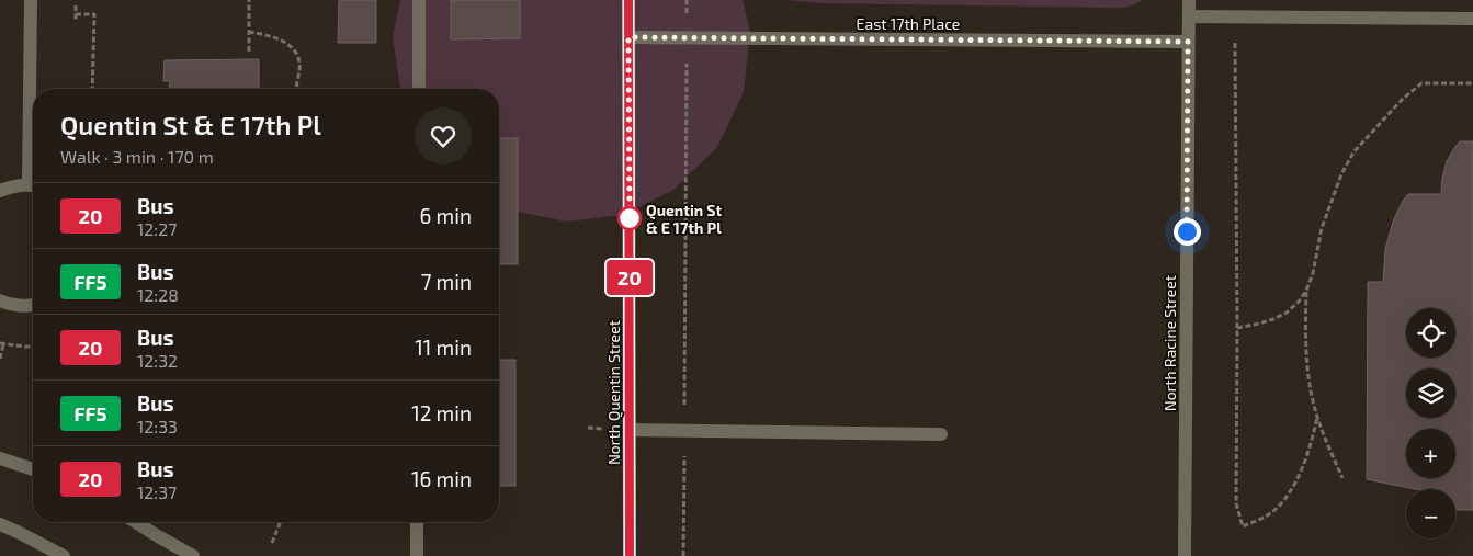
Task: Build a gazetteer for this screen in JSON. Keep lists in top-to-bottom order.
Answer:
{
  "streets": {
    "street": ["East 17th Place", "North Racine Street", "North Quentin Street"]
  },
  "crossings": [
    ["East 17th Place", "North Racine Street"],
    ["East 17th Place", "North Quentin Street"]
  ],
  "places": ["Quentin St & E 17th Pl"],
  "lines": ["bus line 20"],
  "page": {
    "on_map": "20",
    "heading": ["Quentin St & E 17th Pl", "Walk · 3 min · 170 m"],
    "list": [
      {
        "mark": "20",
        "name": "Bus",
        "note": "12:27",
        "value": "6 min"
      },
      {
        "mark": "FF5",
        "name": "Bus",
        "note": "12:28",
        "value": "7 min"
      },
      {
        "mark": "20",
        "name": "Bus",
        "note": "12:32",
        "value": "11 min"
      },
      {
        "mark": "FF5",
        "name": "Bus",
        "note": "12:33",
        "value": "12 min"
      },
      {
        "mark": "20",
        "name": "Bus",
        "note": "12:37",
        "value": "16 min"
      }
    ],
    "map_buttons": ["+", "−"]
  }
}
